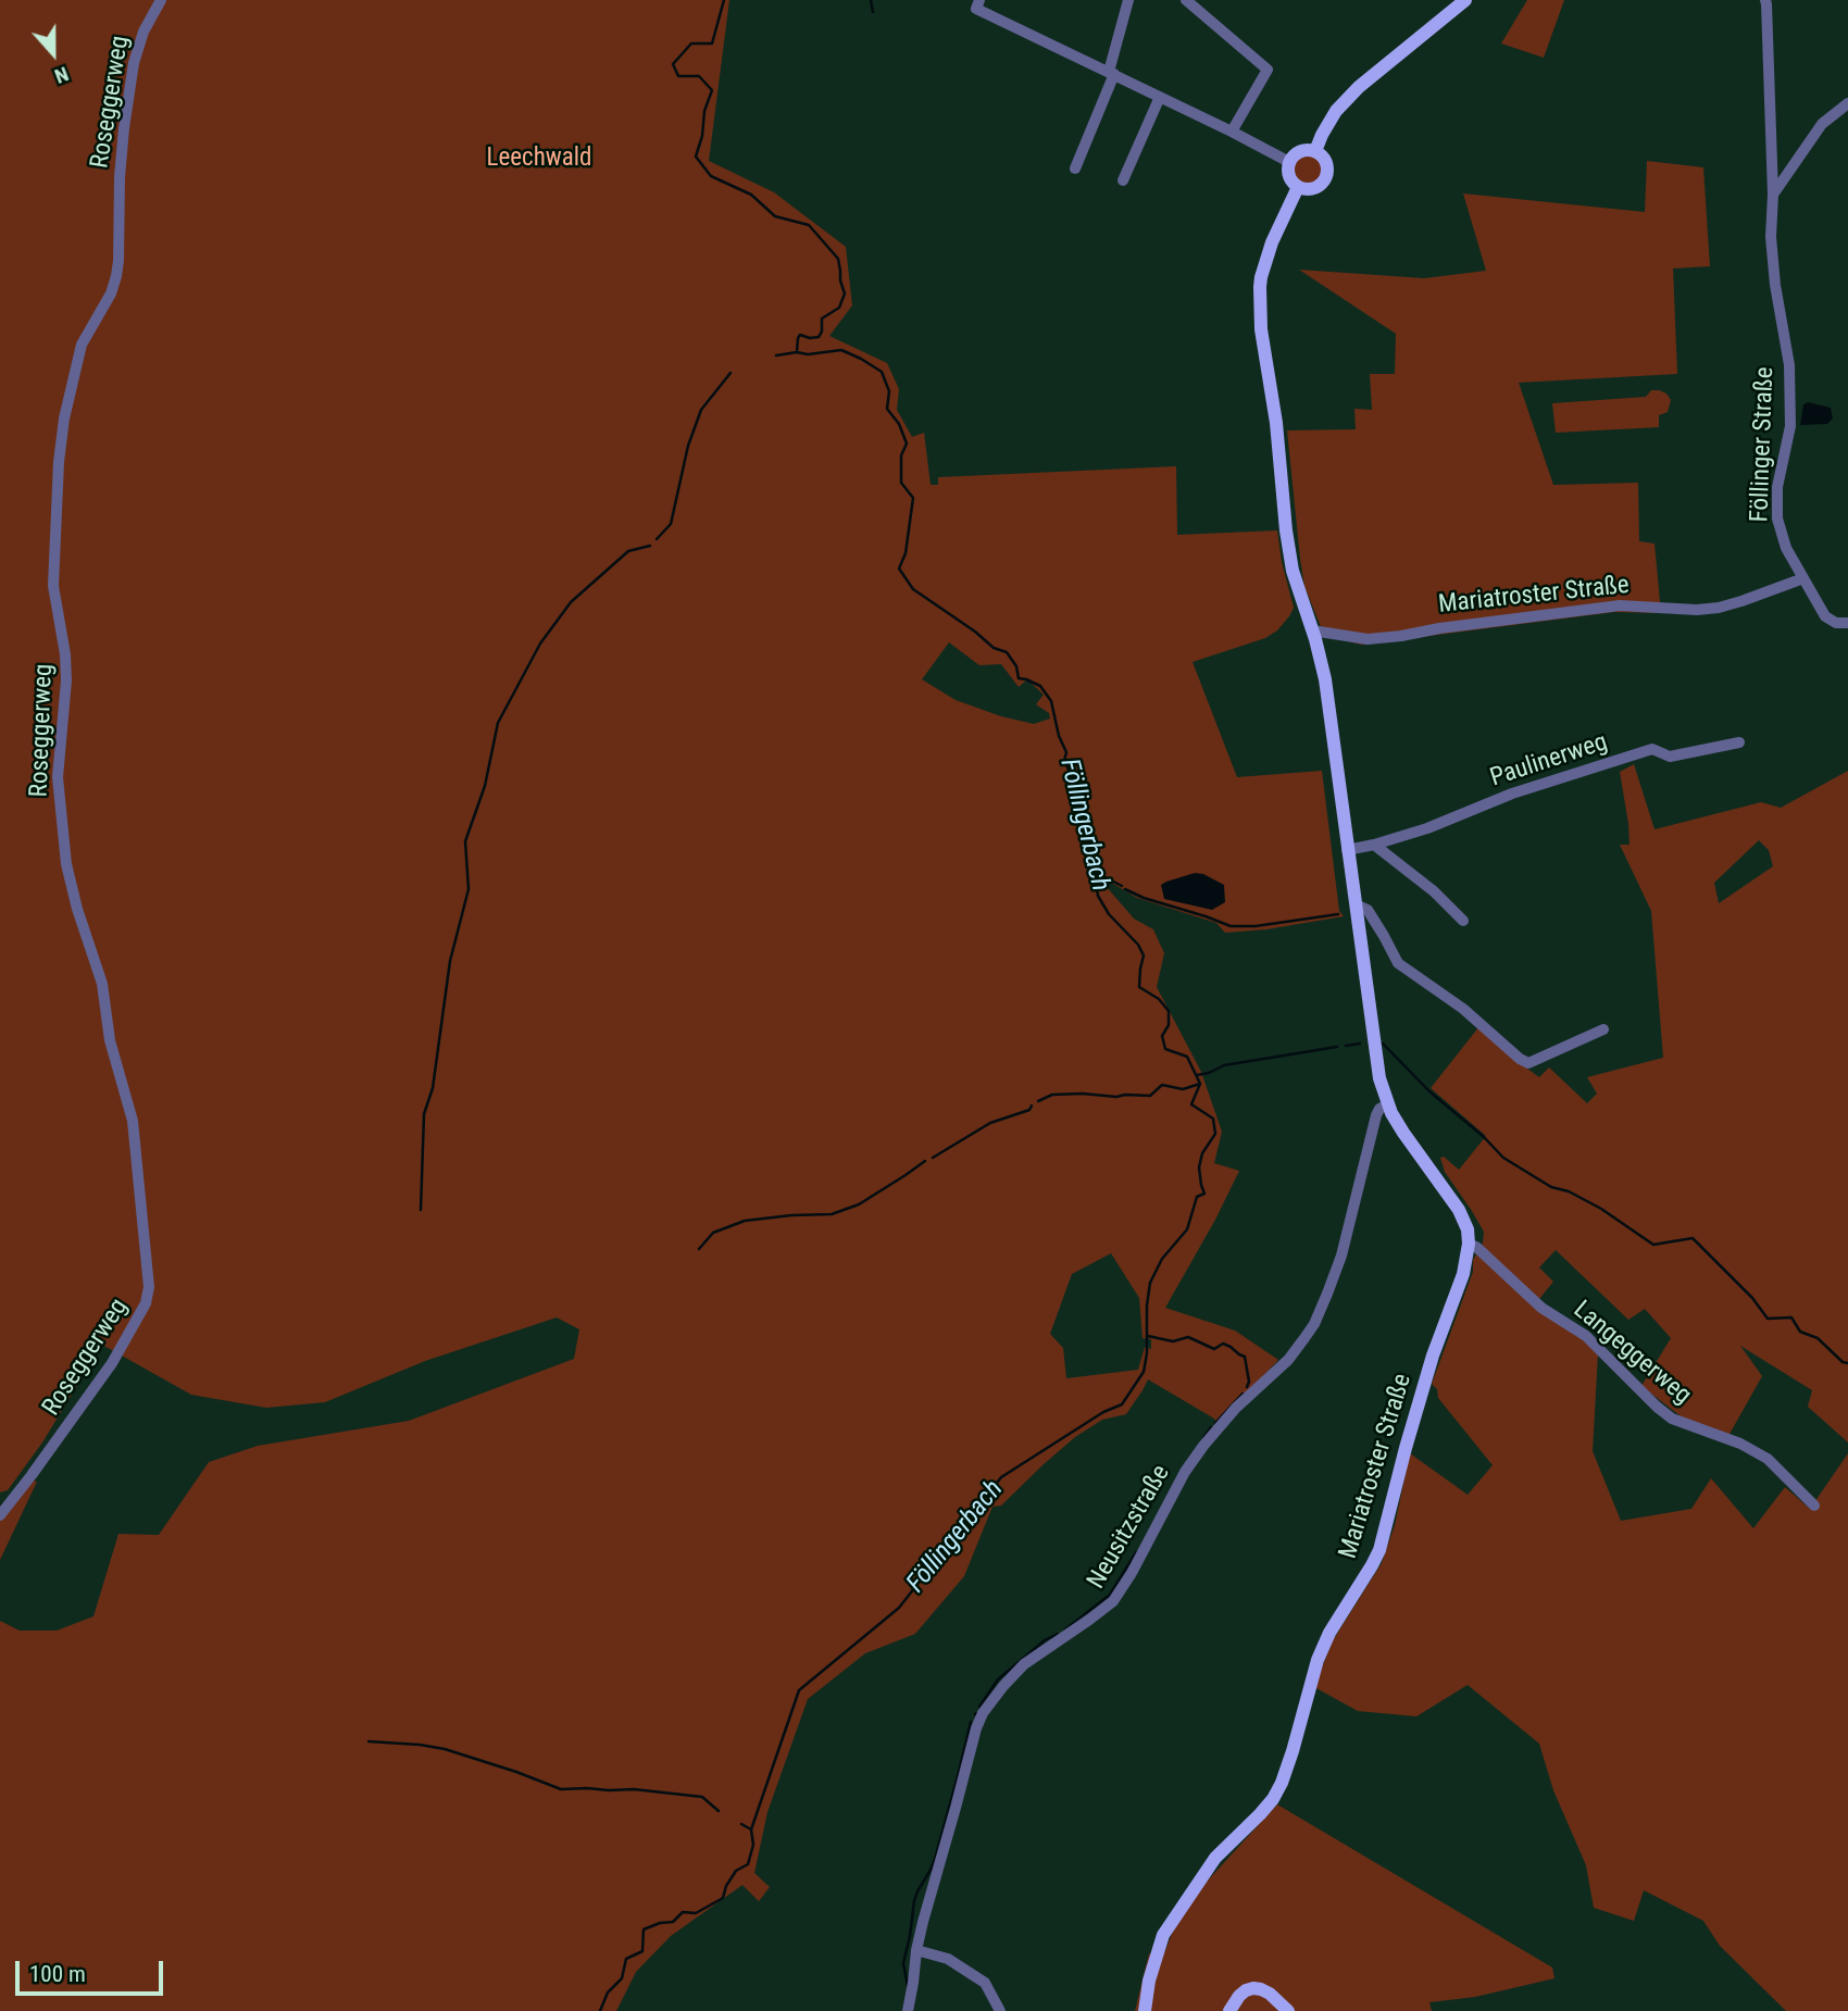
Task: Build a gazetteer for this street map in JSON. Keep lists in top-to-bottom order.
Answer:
{
  "streets": {
    "main road": ["Mariatroster Straße"],
    "street": [
      "Roseggerweg",
      "Föllinger Straße",
      "Paulinerweg",
      "Langeggerweg",
      "Neusitzstraße"
    ]
  },
  "crossings": [
    ["Föllinger Straße", "Mariatroster Straße"],
    ["Mariatroster Straße", "Paulinerweg"],
    ["Mariatroster Straße", "Langeggerweg"],
    ["Mariatroster Straße", "Neusitzstraße"]
  ],
  "water": ["Föllingerbach"],
  "parks": ["Leechwald"],
  "scale_bar": "100 m",
  "north": "bottom"
}
